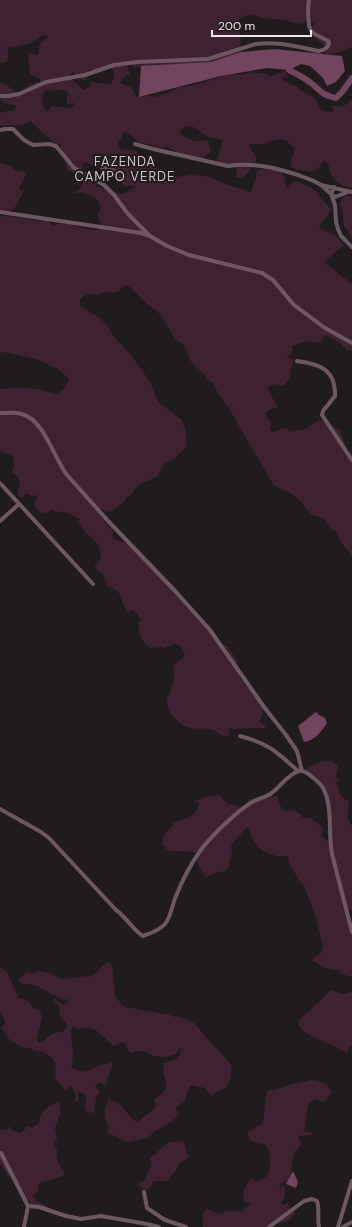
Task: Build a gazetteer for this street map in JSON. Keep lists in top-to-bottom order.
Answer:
{
  "districts": ["FAZENDA CAMPO VERDE"],
  "scale_bar": "200 m"
}
